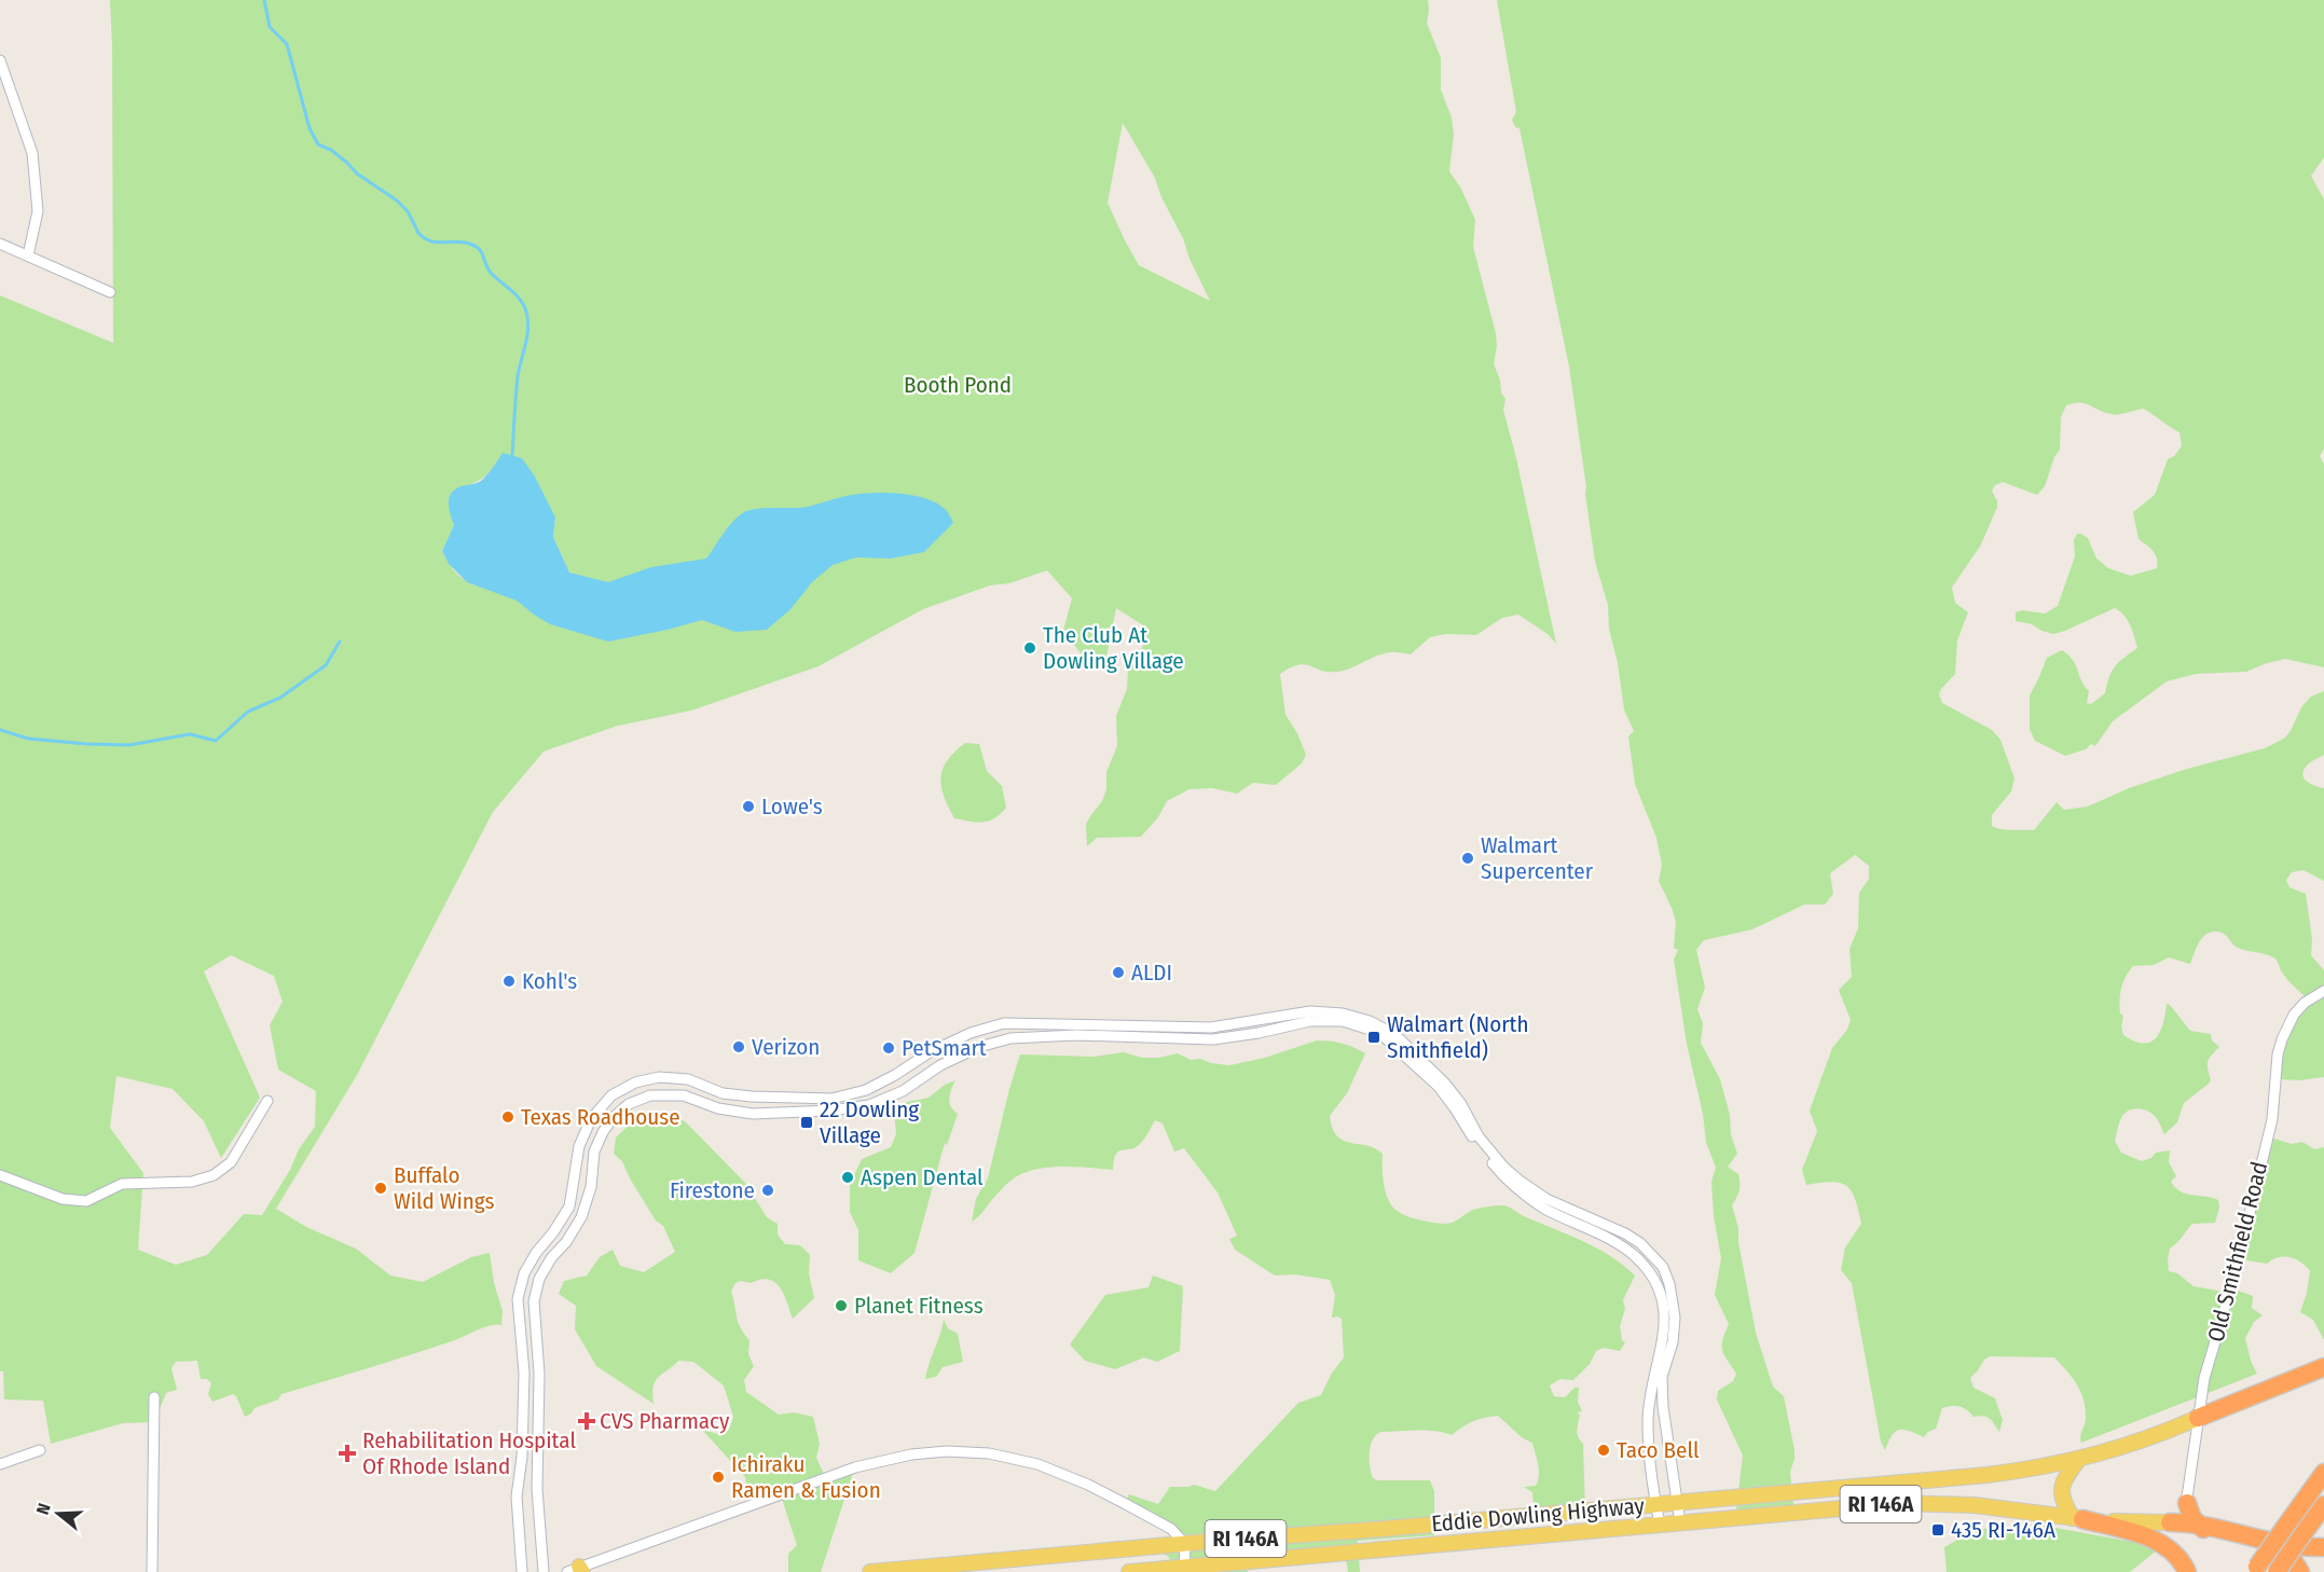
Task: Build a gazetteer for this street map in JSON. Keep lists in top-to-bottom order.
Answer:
{
  "streets": {
    "highway": ["RI 146A"],
    "main road": ["Eddie Dowling Highway"],
    "street": ["Old Smithfield Road"]
  },
  "crossings": [
    ["Old Smithfield Road", "RI 146A"],
    ["Old Smithfield Road", "Eddie Dowling Highway"],
    ["RI 146A", "Eddie Dowling Highway"]
  ],
  "parks": ["Booth Pond"],
  "places": {
    "other": [
      "The Club At Dowling Village",
      "Lowe's",
      "Walmart Supercenter",
      "ALDI",
      "Kohl's",
      "Verizon",
      "PetSmart",
      "Texas Roadhouse",
      "Aspen Dental",
      "Buffalo Wild Wings",
      "Firestone",
      "Planet Fitness",
      "Taco Bell",
      "Ichiraku Ramen & Fusion"
    ],
    "transit": ["Walmart (North Smithfield)", "22 Dowling Village", "435 RI-146A"],
    "health": ["CVS Pharmacy", "Rehabilitation Hospital Of Rhode Island"]
  },
  "north": "left"
}
